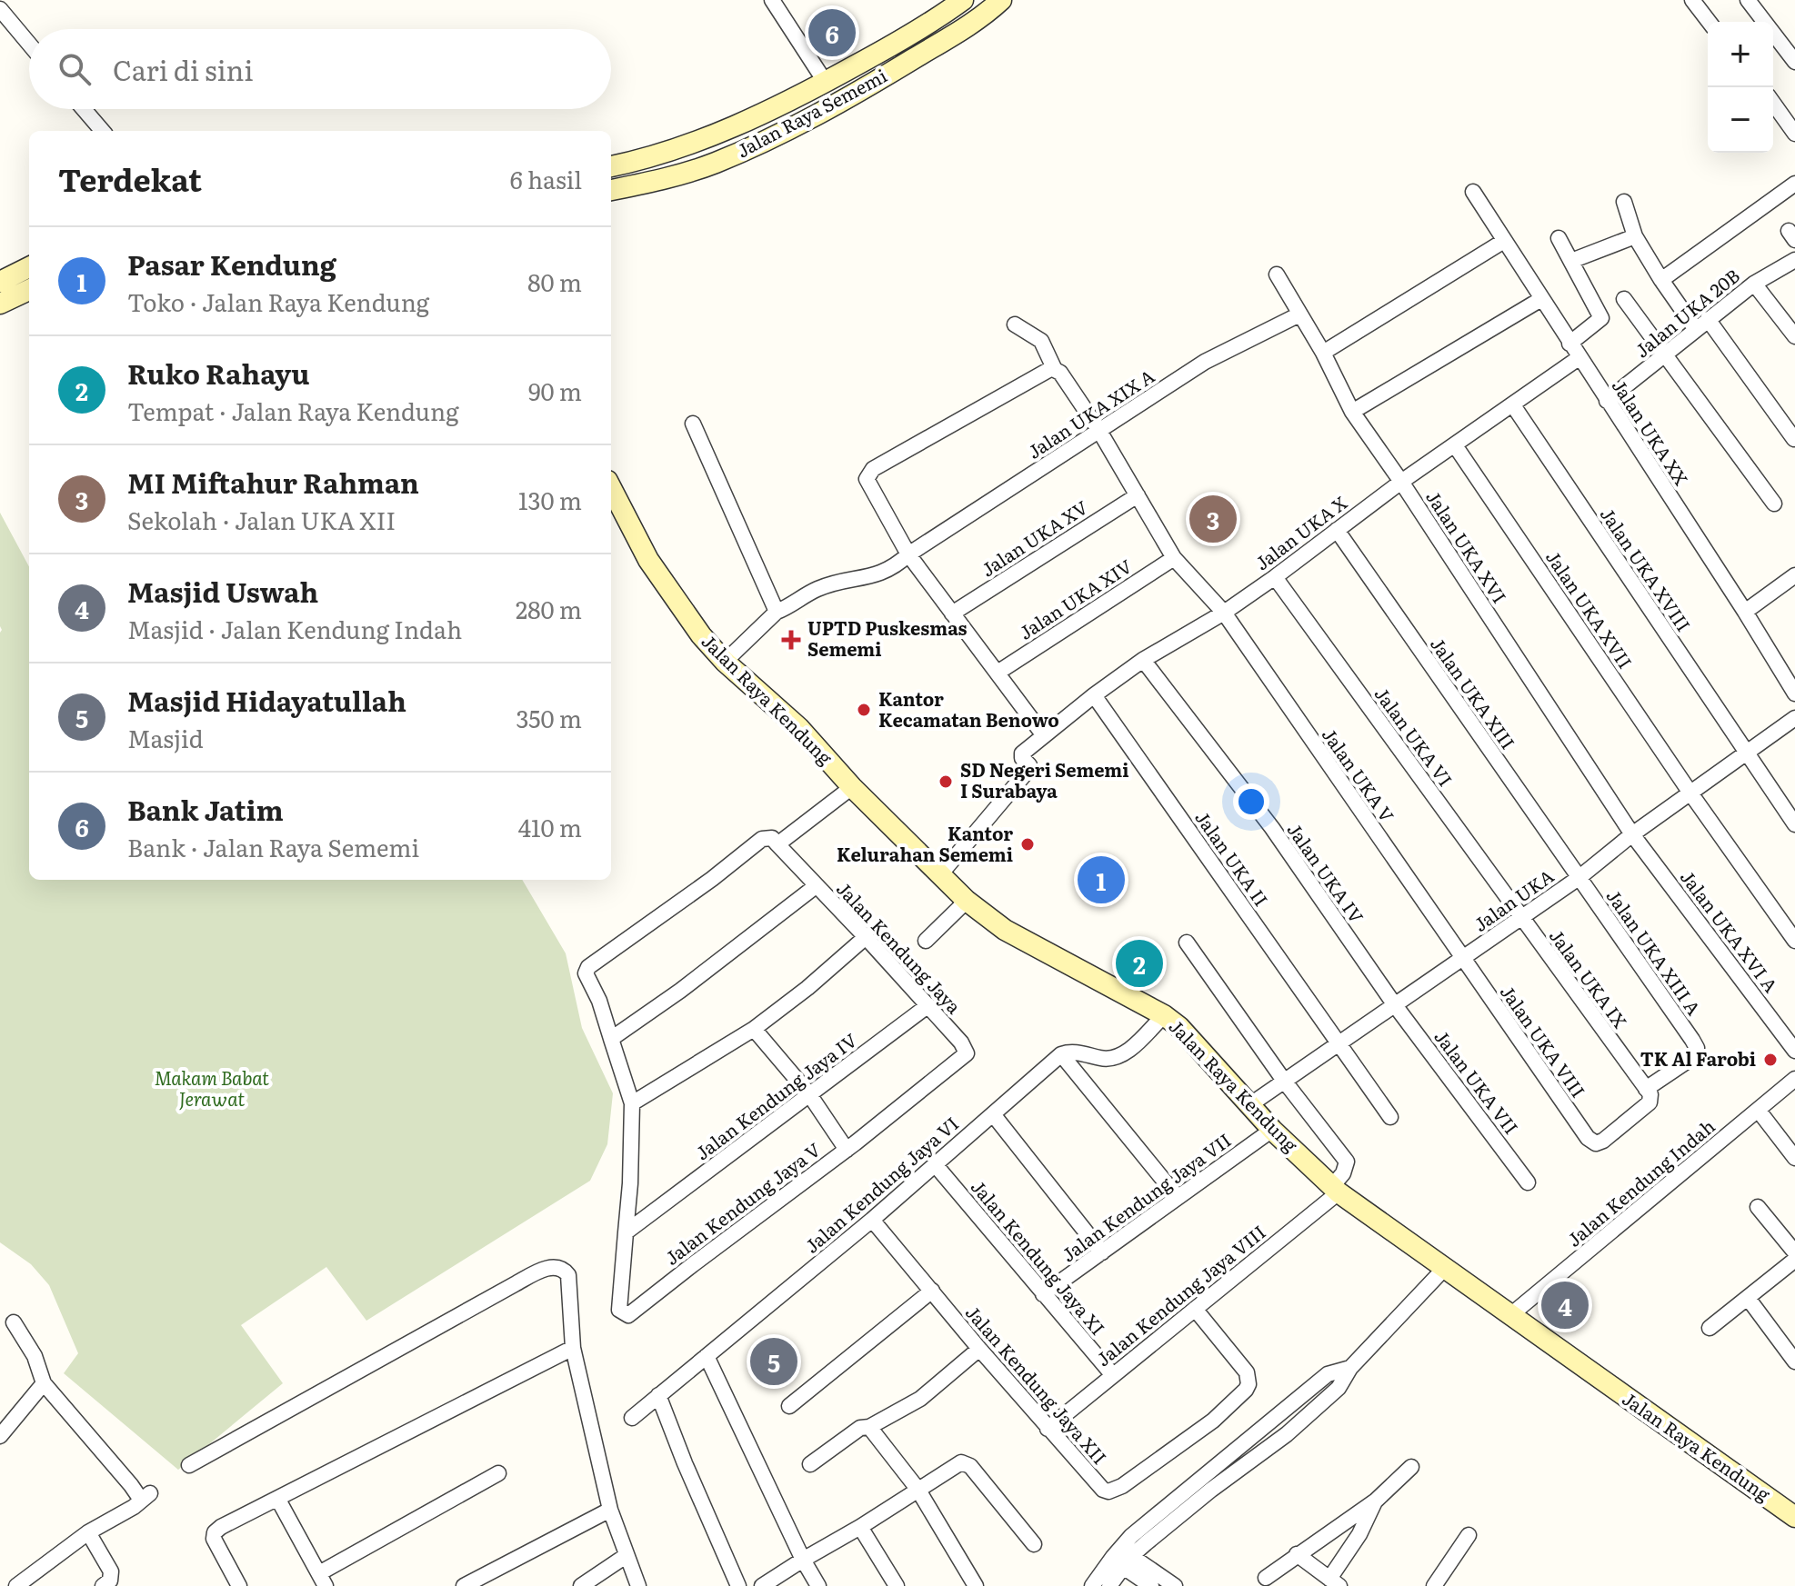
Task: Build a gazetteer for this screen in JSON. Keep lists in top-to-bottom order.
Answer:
{
  "streets": {
    "main road": ["Jalan Raya Sememi", "Jalan Raya Kendung"],
    "street": [
      "Jalan UKA 20B",
      "Jalan UKA XIX A",
      "Jalan UKA XX",
      "Jalan UKA X",
      "Jalan UKA XV",
      "Jalan UKA XVI",
      "Jalan UKA XVIII",
      "Jalan UKA XIV",
      "Jalan UKA XVII",
      "Jalan UKA XIII",
      "Jalan UKA VI",
      "Jalan UKA V",
      "Jalan UKA II",
      "Jalan UKA IV",
      "Jalan UKA",
      "Jalan UKA XVI A",
      "Jalan Kendung Jaya",
      "Jalan UKA XIII A",
      "Jalan UKA IX",
      "Jalan UKA VIII",
      "Jalan UKA VII",
      "Jalan Kendung Jaya IV",
      "Jalan Kendung Indah",
      "Jalan Kendung Jaya VI",
      "Jalan Kendung Jaya VII",
      "Jalan Kendung Jaya V",
      "Jalan Kendung Jaya XI",
      "Jalan Kendung Jaya VIII",
      "Jalan Kendung Jaya XII"
    ]
  },
  "crossings": [
    ["Jalan UKA 20B", "Jalan UKA XX"],
    ["Jalan UKA XIX A", "Jalan UKA XVI"],
    ["Jalan UKA XIX A", "Jalan Raya Kendung"],
    ["Jalan UKA XIX A", "Jalan UKA V"],
    ["Jalan UKA XX", "Jalan UKA X"],
    ["Jalan UKA X", "Jalan UKA XVI"],
    ["Jalan UKA X", "Jalan UKA XVIII"],
    ["Jalan UKA X", "Jalan UKA XVII"],
    ["Jalan UKA X", "Jalan UKA XIII"],
    ["Jalan UKA X", "Jalan Raya Kendung"],
    ["Jalan UKA X", "Jalan UKA VI"],
    ["Jalan UKA X", "Jalan UKA V"],
    ["Jalan UKA X", "Jalan UKA II"],
    ["Jalan UKA X", "Jalan UKA IV"],
    ["Jalan UKA XV", "Jalan UKA V"],
    ["Jalan UKA XVI", "Jalan UKA"],
    ["Jalan UKA XVI", "Jalan UKA XVI A"],
    ["Jalan UKA XVIII", "Jalan UKA"],
    ["Jalan UKA XIV", "Jalan UKA V"],
    ["Jalan UKA XVII", "Jalan UKA"],
    ["Jalan UKA XIII", "Jalan UKA"],
    ["Jalan UKA XIII", "Jalan UKA XIII A"],
    ["Jalan Raya Kendung", "Jalan UKA"],
    ["Jalan Raya Kendung", "Jalan Kendung Indah"],
    ["Jalan Raya Kendung", "Jalan Kendung Jaya VII"],
    ["Jalan Raya Kendung", "Jalan Kendung Jaya VIII"],
    ["Jalan UKA VI", "Jalan UKA"],
    ["Jalan UKA VI", "Jalan UKA IX"],
    ["Jalan UKA V", "Jalan UKA"],
    ["Jalan UKA V", "Jalan UKA VIII"],
    ["Jalan UKA II", "Jalan UKA"],
    ["Jalan UKA IV", "Jalan UKA"],
    ["Jalan UKA IV", "Jalan UKA VII"],
    ["Jalan UKA", "Jalan UKA XVI A"],
    ["Jalan UKA", "Jalan UKA XIII A"],
    ["Jalan UKA", "Jalan UKA IX"],
    ["Jalan UKA", "Jalan UKA VIII"],
    ["Jalan UKA", "Jalan UKA VII"],
    ["Jalan Kendung Jaya", "Jalan Kendung Jaya IV"],
    ["Jalan Kendung Jaya", "Jalan Kendung Jaya V"],
    ["Jalan UKA XIII A", "Jalan UKA IX"],
    ["Jalan UKA XIII A", "Jalan UKA VIII"],
    ["Jalan UKA IX", "Jalan UKA VIII"],
    ["Jalan Kendung Jaya IV", "Jalan Kendung Jaya V"],
    ["Jalan Kendung Jaya VI", "Jalan Kendung Jaya XI"],
    ["Jalan Kendung Jaya VI", "Jalan Kendung Jaya XII"],
    ["Jalan Kendung Jaya VII", "Jalan Kendung Jaya XI"],
    ["Jalan Kendung Jaya XI", "Jalan Kendung Jaya VIII"],
    ["Jalan Kendung Jaya VIII", "Jalan Kendung Jaya XII"]
  ],
  "parks": ["Makam Babat Jerawat"],
  "places": {
    "health": ["UPTD Puskesmas Sememi"],
    "other": [
      "Kantor Kecamatan Benowo",
      "SD Negeri Sememi I Surabaya",
      "Kantor Kelurahan Sememi",
      "TK Al Farobi"
    ]
  },
  "page": {
    "pins": [
      "6",
      "3",
      "1",
      "2",
      "4",
      "5"
    ],
    "map_buttons": ["+", "−"],
    "search": "Cari di sini",
    "heading": ["Terdekat", "6 hasil"],
    "list": [
      {
        "mark": "1",
        "name": "Pasar Kendung",
        "note": "Toko · Jalan Raya Kendung",
        "value": "80 m"
      },
      {
        "mark": "2",
        "name": "Ruko Rahayu",
        "note": "Tempat · Jalan Raya Kendung",
        "value": "90 m"
      },
      {
        "mark": "3",
        "name": "MI Miftahur Rahman",
        "note": "Sekolah · Jalan UKA XII",
        "value": "130 m"
      },
      {
        "mark": "4",
        "name": "Masjid Uswah",
        "note": "Masjid · Jalan Kendung Indah",
        "value": "280 m"
      },
      {
        "mark": "5",
        "name": "Masjid Hidayatullah",
        "note": "Masjid",
        "value": "350 m"
      },
      {
        "mark": "6",
        "name": "Bank Jatim",
        "note": "Bank · Jalan Raya Sememi",
        "value": "410 m"
      }
    ]
  }
}
